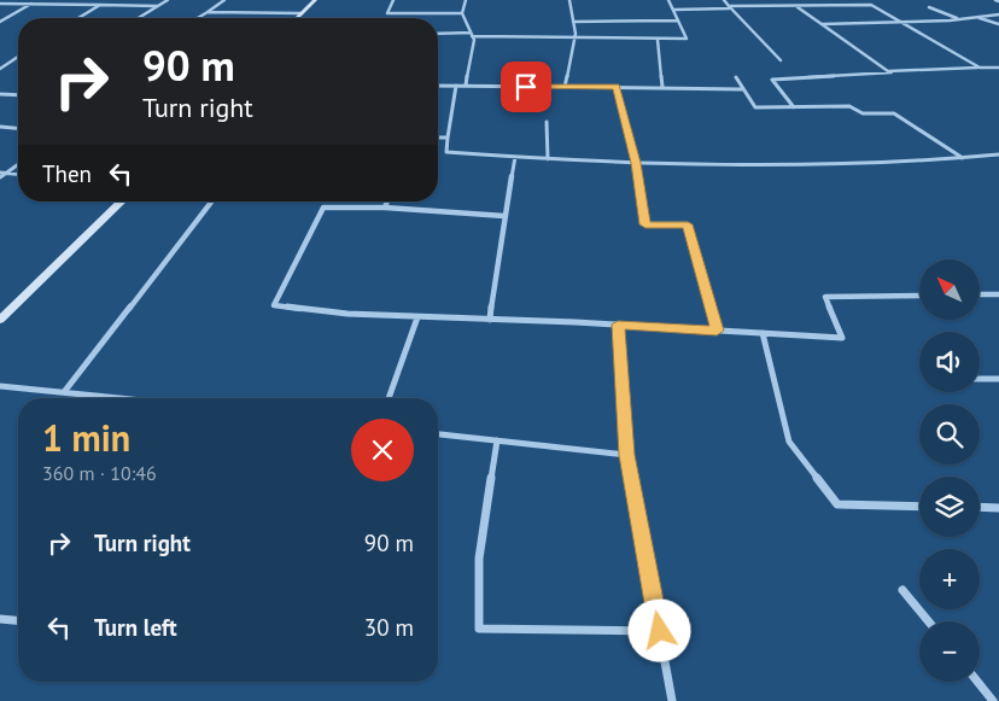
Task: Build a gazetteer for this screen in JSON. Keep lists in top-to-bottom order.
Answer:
{
  "north": "top left",
  "page": {
    "turn": ["90 m", "Turn right"],
    "then": "Then",
    "map_buttons": ["+", "−"],
    "heading": ["1 min", "360 m · 10:46"],
    "list": [
      {
        "name": "Turn right",
        "value": "90 m"
      },
      {
        "name": "Turn left",
        "value": "30 m"
      }
    ]
  }
}
